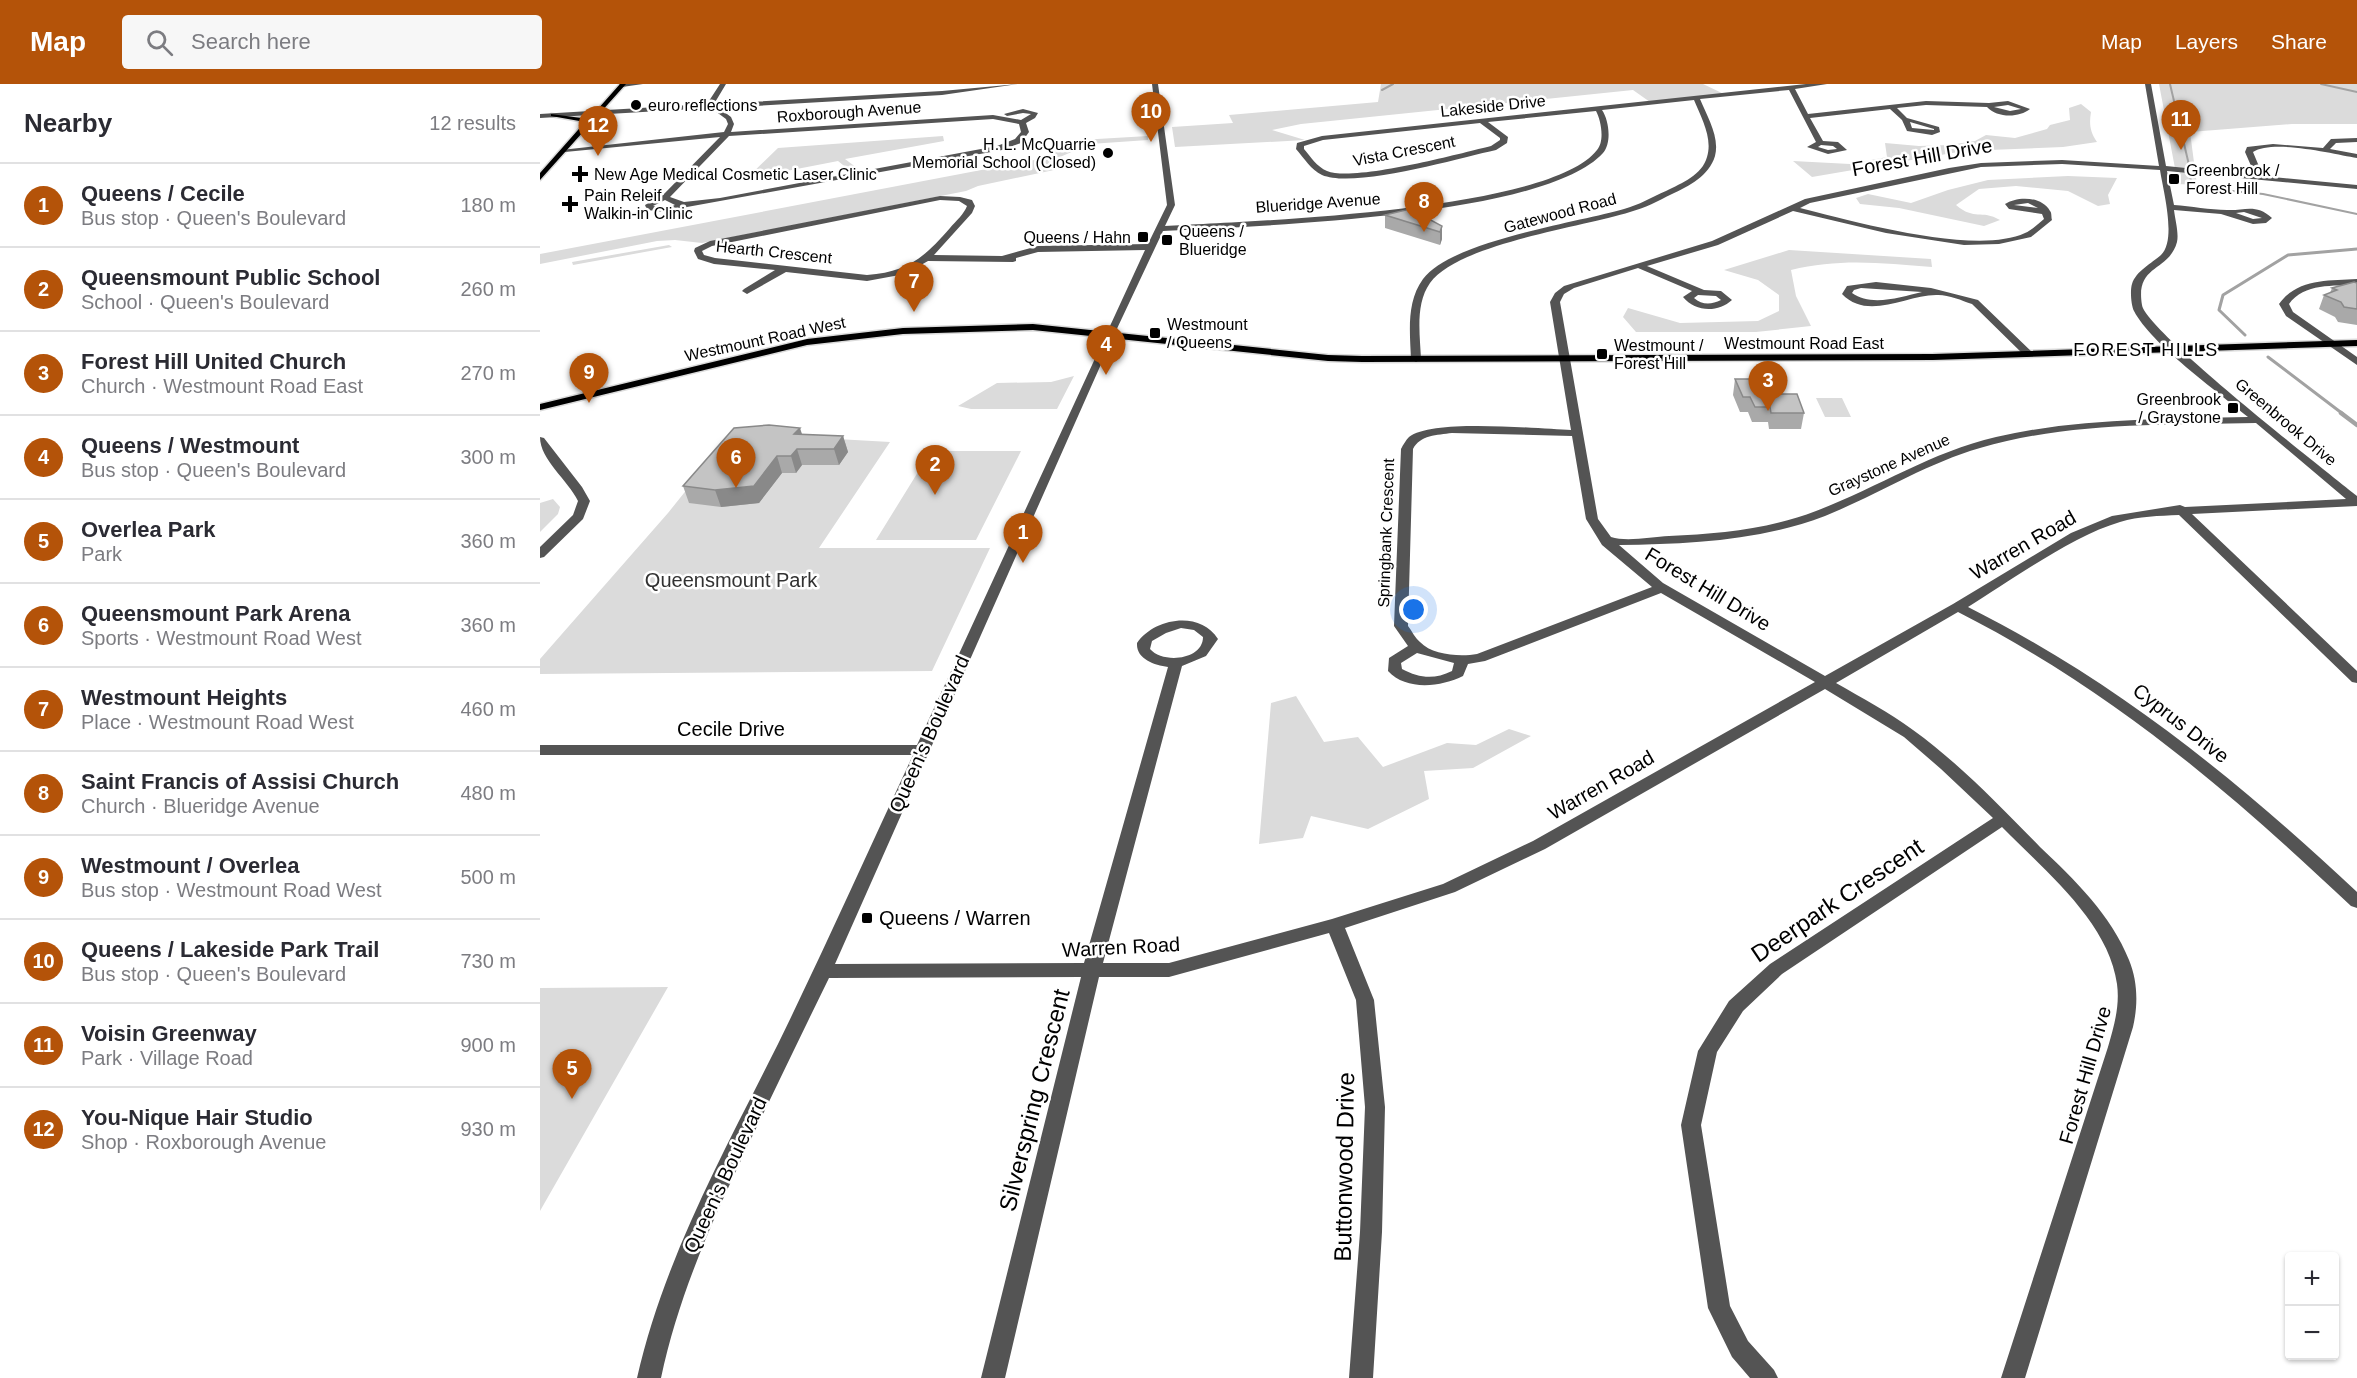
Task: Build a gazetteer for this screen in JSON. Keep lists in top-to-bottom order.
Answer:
{
  "streets": {
    "main road": ["Westmount Road West", "Westmount Road East"],
    "street": [
      "Lakeside Drive",
      "Roxborough Avenue",
      "Vista Crescent",
      "Forest Hill Drive",
      "Blueridge Avenue",
      "Gatewood Road",
      "Hearth Crescent",
      "Greenbrook Drive",
      "Graystone Avenue",
      "Springbank Crescent",
      "Warren Road",
      "Cyprus Drive",
      "Cecile Drive",
      "Queen's Boulevard",
      "Deerpark Crescent",
      "Silverspring Crescent",
      "Buttonwood Drive"
    ]
  },
  "crossings": [
    ["Lakeside Drive", "Vista Crescent"],
    ["Lakeside Drive", "Blueridge Avenue"],
    ["Lakeside Drive", "Gatewood Road"],
    ["Forest Hill Drive", "Westmount Road East"],
    ["Forest Hill Drive", "Greenbrook Drive"],
    ["Forest Hill Drive", "Graystone Avenue"],
    ["Forest Hill Drive", "Springbank Crescent"],
    ["Forest Hill Drive", "Warren Road"],
    ["Forest Hill Drive", "Deerpark Crescent"],
    ["Blueridge Avenue", "Queen's Boulevard"],
    ["Gatewood Road", "Westmount Road East"],
    ["Westmount Road West", "Westmount Road East"],
    ["Westmount Road West", "Queen's Boulevard"],
    ["Westmount Road East", "Greenbrook Drive"],
    ["Westmount Road East", "Queen's Boulevard"],
    ["Greenbrook Drive", "Graystone Avenue"],
    ["Greenbrook Drive", "Warren Road"],
    ["Warren Road", "Cyprus Drive"],
    ["Warren Road", "Queen's Boulevard"],
    ["Warren Road", "Silverspring Crescent"],
    ["Warren Road", "Buttonwood Drive"],
    ["Cecile Drive", "Queen's Boulevard"]
  ],
  "districts": ["FOREST HILLS"],
  "parks": ["Queensmount Park"],
  "places": {
    "other": ["euro reflections", "H. L. McQuarrie Memorial School (Closed)"],
    "health": ["New Age Medical Cosmetic Laser Clinic", "Pain Releif Walkin-in Clinic"],
    "transit": [
      "Greenbrook / Forest Hill",
      "Queens / Hahn",
      "Queens / Blueridge",
      "Westmount / Queens",
      "Westmount / Forest Hill",
      "Greenbrook / Graystone",
      "Queens / Warren"
    ]
  },
  "page": {
    "header": "Map",
    "search": "Search here",
    "nav": ["Map", "Layers", "Share"],
    "heading": ["Nearby", "12 results"],
    "pins": [
      "10",
      "11",
      "12",
      "8",
      "7",
      "4",
      "9",
      "3",
      "6",
      "2",
      "1",
      "5"
    ],
    "list": [
      {
        "mark": "1",
        "name": "Queens / Cecile",
        "note": "Bus stop · Queen's Boulevard",
        "value": "180 m"
      },
      {
        "mark": "2",
        "name": "Queensmount Public School",
        "note": "School · Queen's Boulevard",
        "value": "260 m"
      },
      {
        "mark": "3",
        "name": "Forest Hill United Church",
        "note": "Church · Westmount Road East",
        "value": "270 m"
      },
      {
        "mark": "4",
        "name": "Queens / Westmount",
        "note": "Bus stop · Queen's Boulevard",
        "value": "300 m"
      },
      {
        "mark": "5",
        "name": "Overlea Park",
        "note": "Park",
        "value": "360 m"
      },
      {
        "mark": "6",
        "name": "Queensmount Park Arena",
        "note": "Sports · Westmount Road West",
        "value": "360 m"
      },
      {
        "mark": "7",
        "name": "Westmount Heights",
        "note": "Place · Westmount Road West",
        "value": "460 m"
      },
      {
        "mark": "8",
        "name": "Saint Francis of Assisi Church",
        "note": "Church · Blueridge Avenue",
        "value": "480 m"
      },
      {
        "mark": "9",
        "name": "Westmount / Overlea",
        "note": "Bus stop · Westmount Road West",
        "value": "500 m"
      },
      {
        "mark": "10",
        "name": "Queens / Lakeside Park Trail",
        "note": "Bus stop · Queen's Boulevard",
        "value": "730 m"
      },
      {
        "mark": "11",
        "name": "Voisin Greenway",
        "note": "Park · Village Road",
        "value": "900 m"
      },
      {
        "mark": "12",
        "name": "You-Nique Hair Studio",
        "note": "Shop · Roxborough Avenue",
        "value": "930 m"
      }
    ],
    "map_buttons": ["+", "−"]
  }
}
